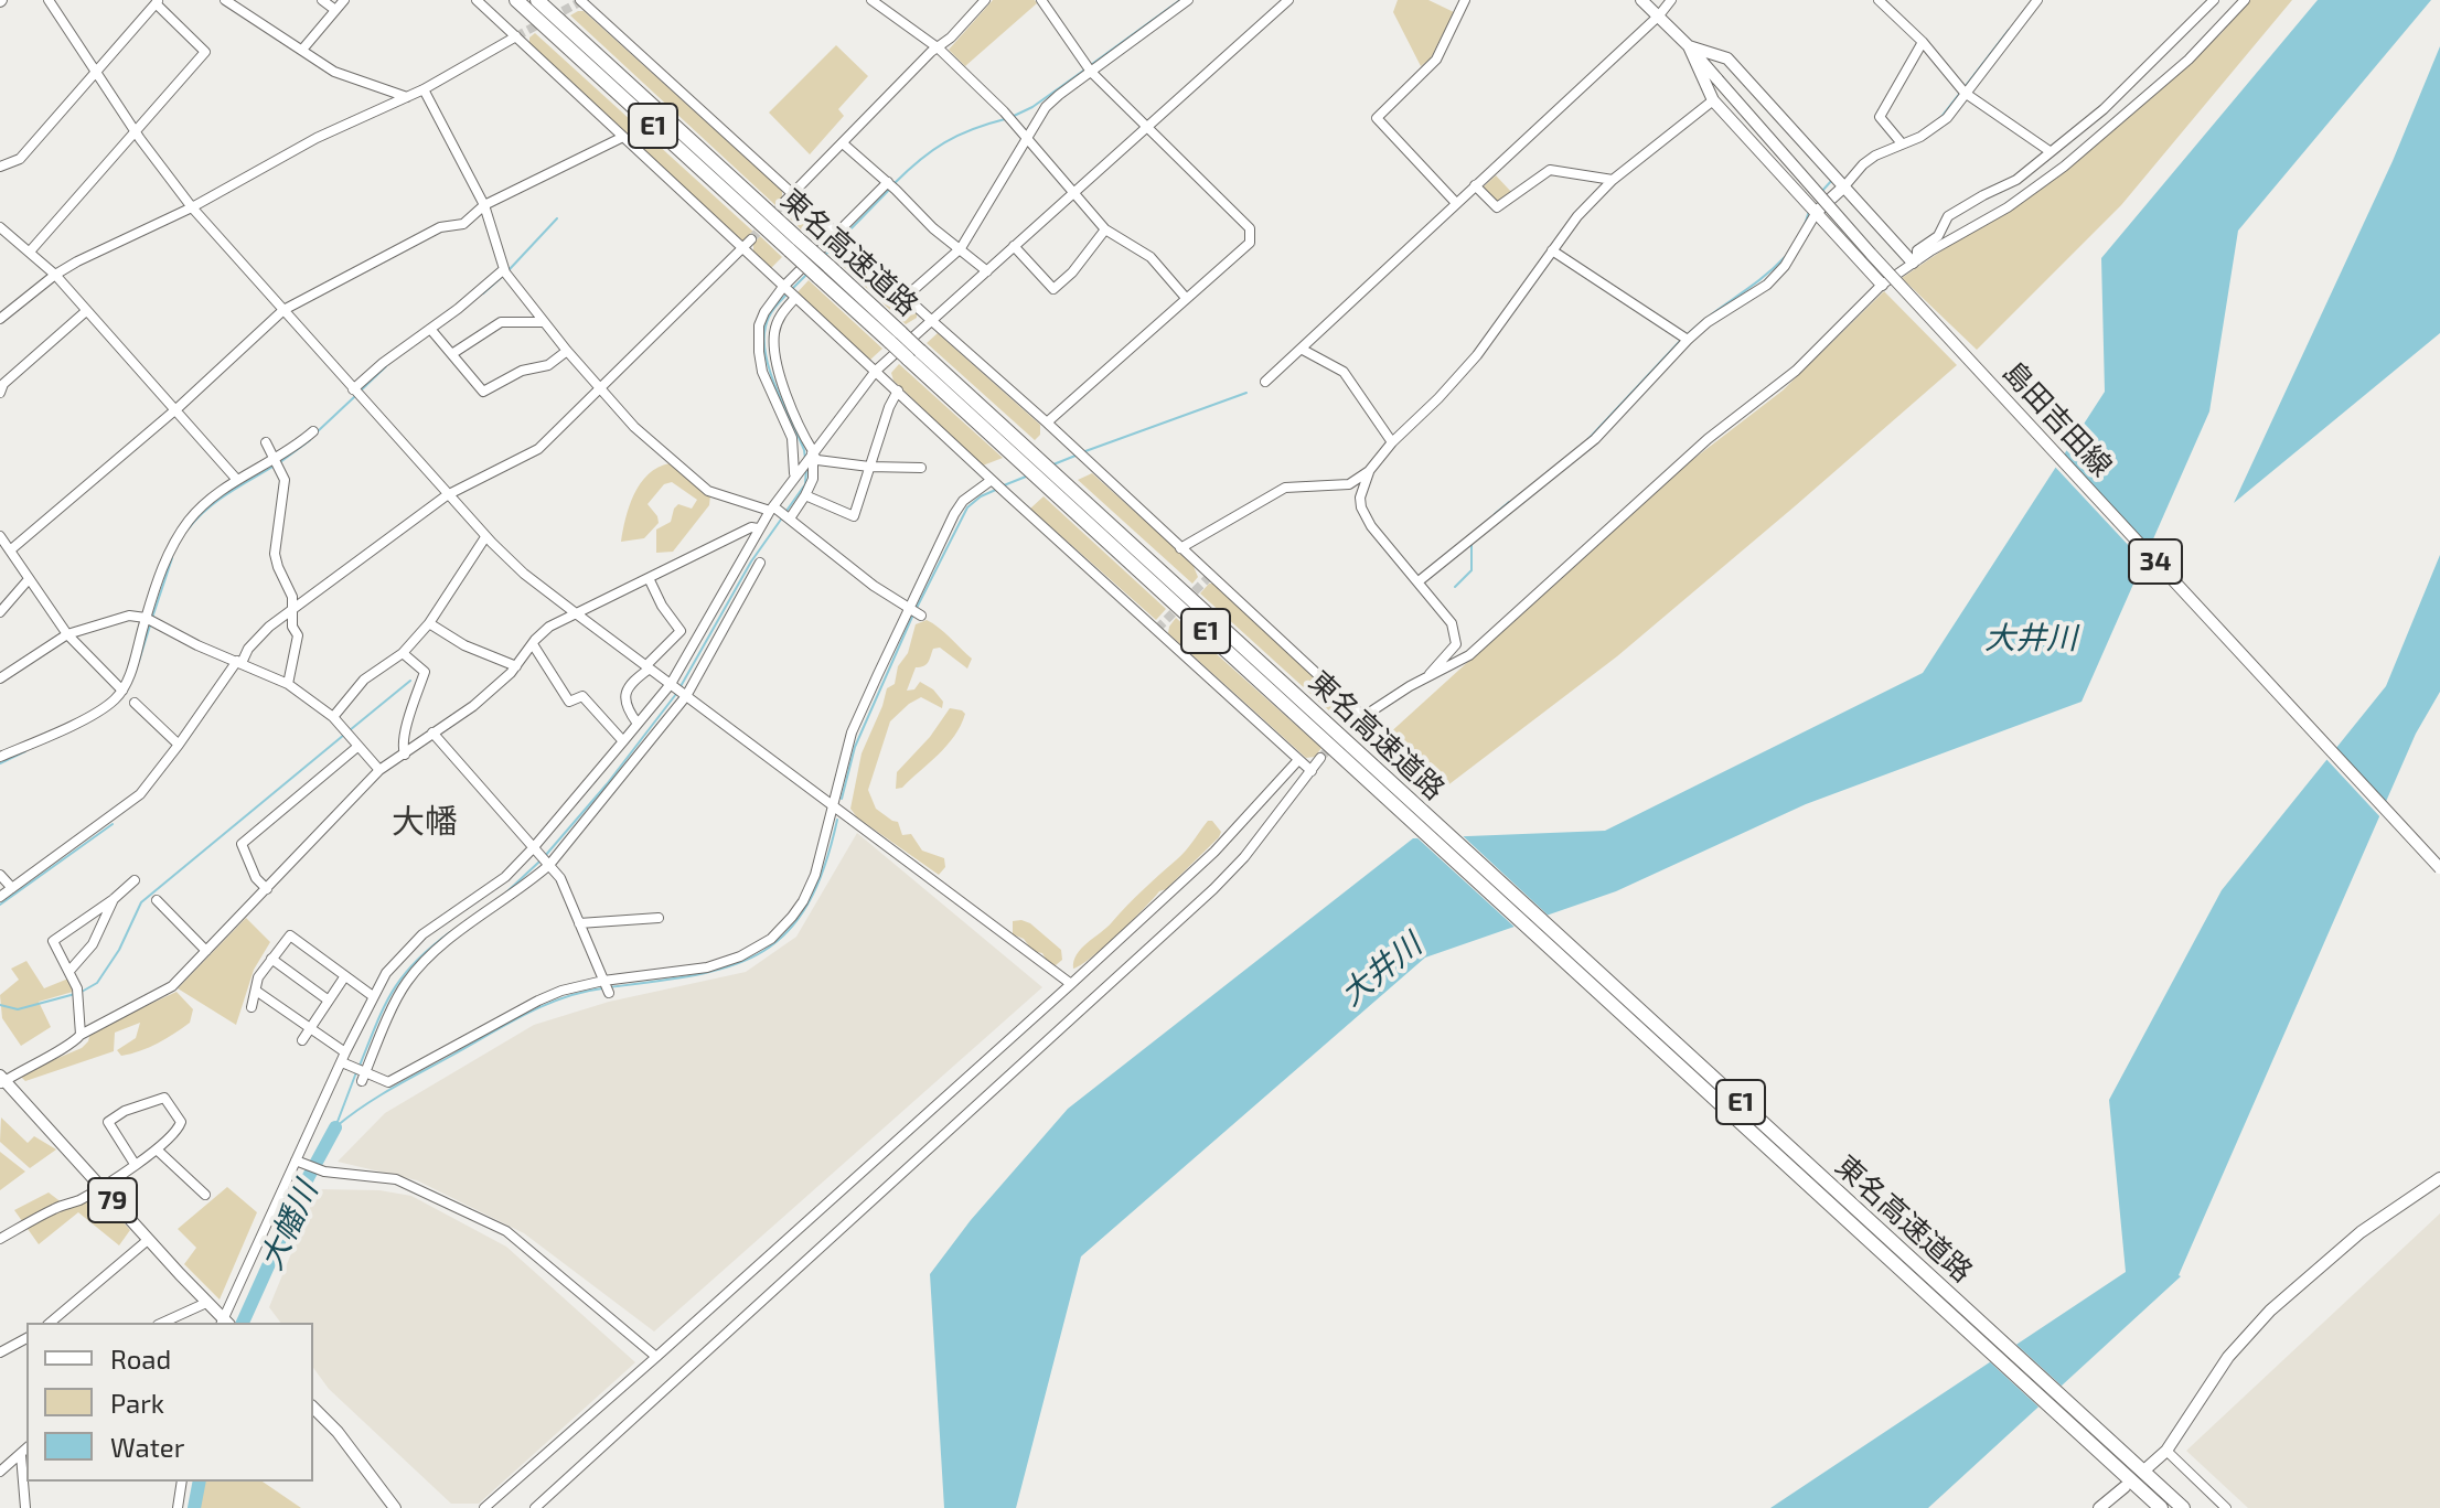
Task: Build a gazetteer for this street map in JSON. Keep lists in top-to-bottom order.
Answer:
{
  "streets": {
    "highway": ["E1", "東名高速道路"],
    "main road": ["島田吉田線", "34", "79"]
  },
  "districts": ["大幡"],
  "water": ["大井川", "大幡川"],
  "legend": ["Road", "Park", "Water"]
}
